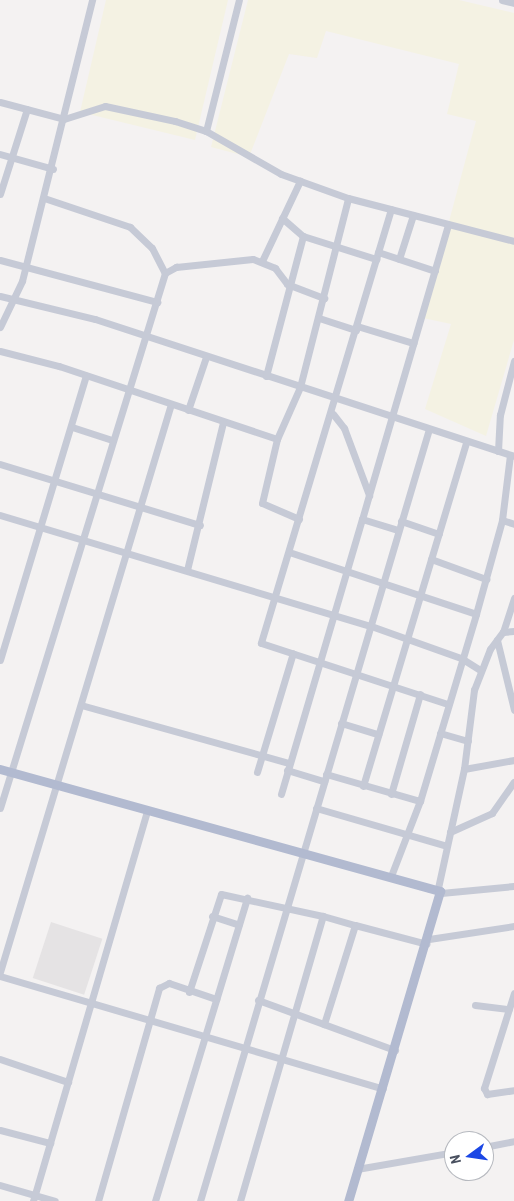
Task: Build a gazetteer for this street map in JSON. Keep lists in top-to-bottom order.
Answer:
{
  "north": "left"
}
